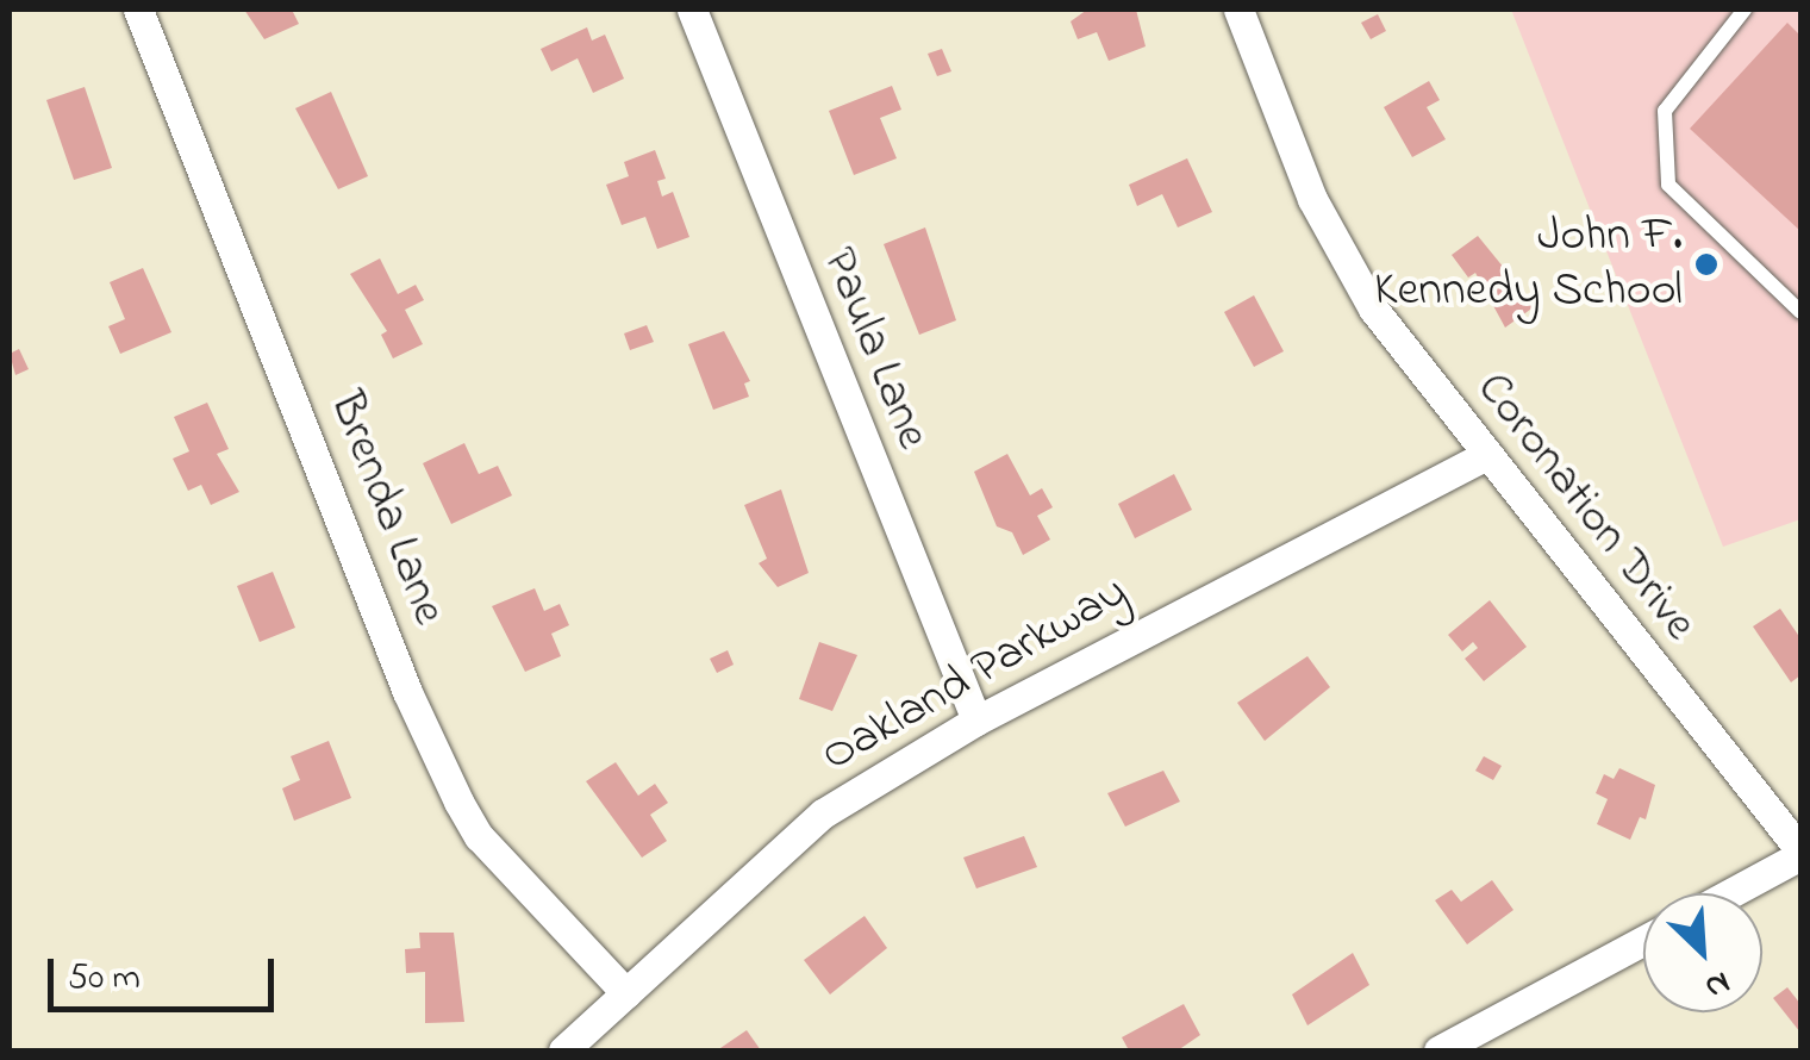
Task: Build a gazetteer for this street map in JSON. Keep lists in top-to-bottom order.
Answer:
{
  "streets": {
    "street": [
      "Paula Lane",
      "Coronation Drive",
      "Brenda Lane",
      "Oakland Parkway"
    ]
  },
  "crossings": [
    ["Paula Lane", "Oakland Parkway"],
    ["Coronation Drive", "Oakland Parkway"],
    ["Brenda Lane", "Oakland Parkway"]
  ],
  "places": ["John F. Kennedy School"],
  "scale_bar": "50 m",
  "north": "bottom right"
}
